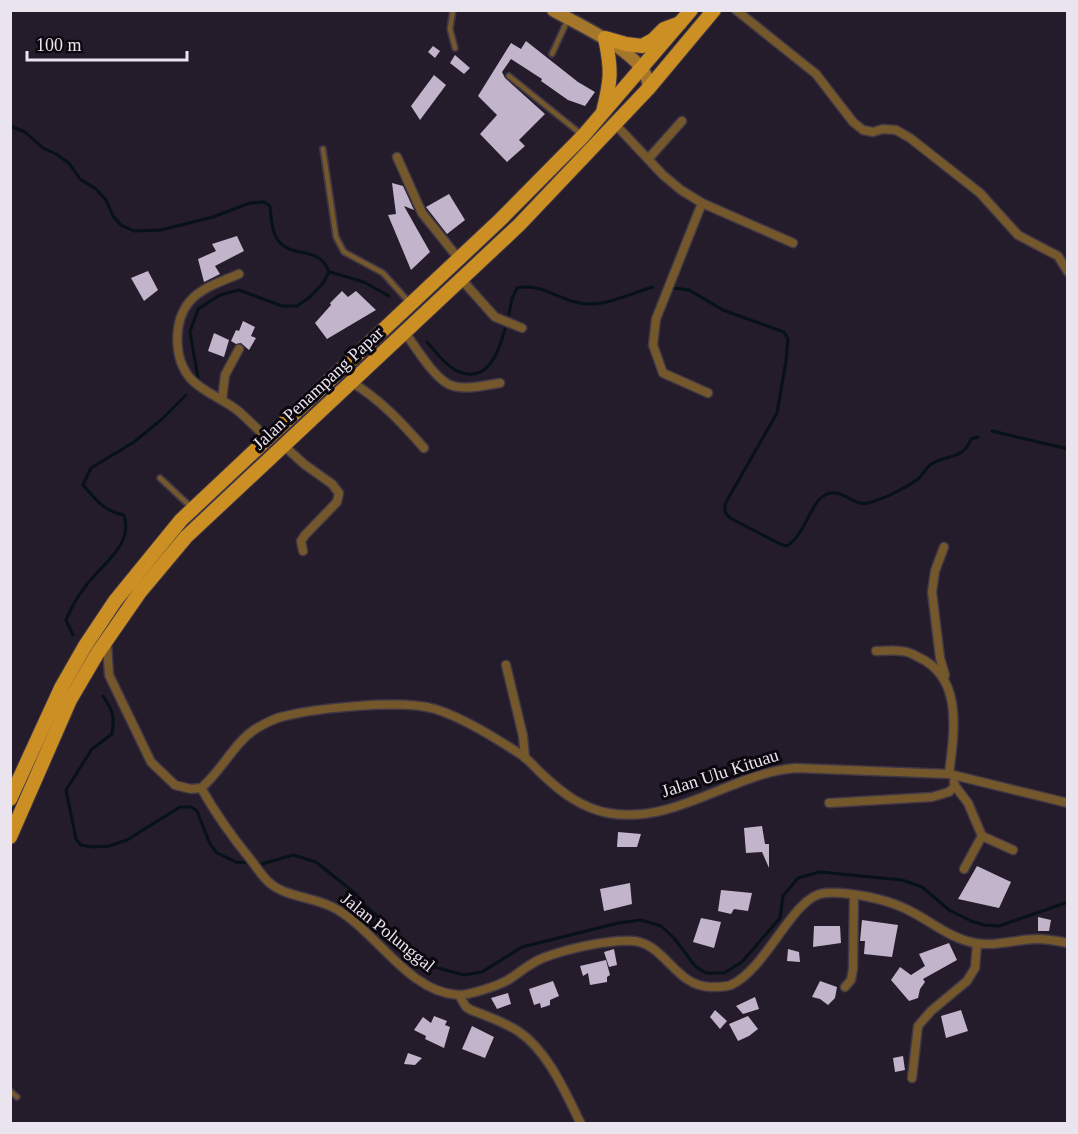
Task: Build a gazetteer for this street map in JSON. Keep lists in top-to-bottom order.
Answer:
{
  "streets": {
    "main road": ["Jalan Penampang Papar"],
    "street": ["Jalan Ulu Kituau", "Jalan Polunggal"]
  },
  "crossings": [
    ["Jalan Ulu Kituau", "Jalan Polunggal"]
  ],
  "scale_bar": "100 m"
}
